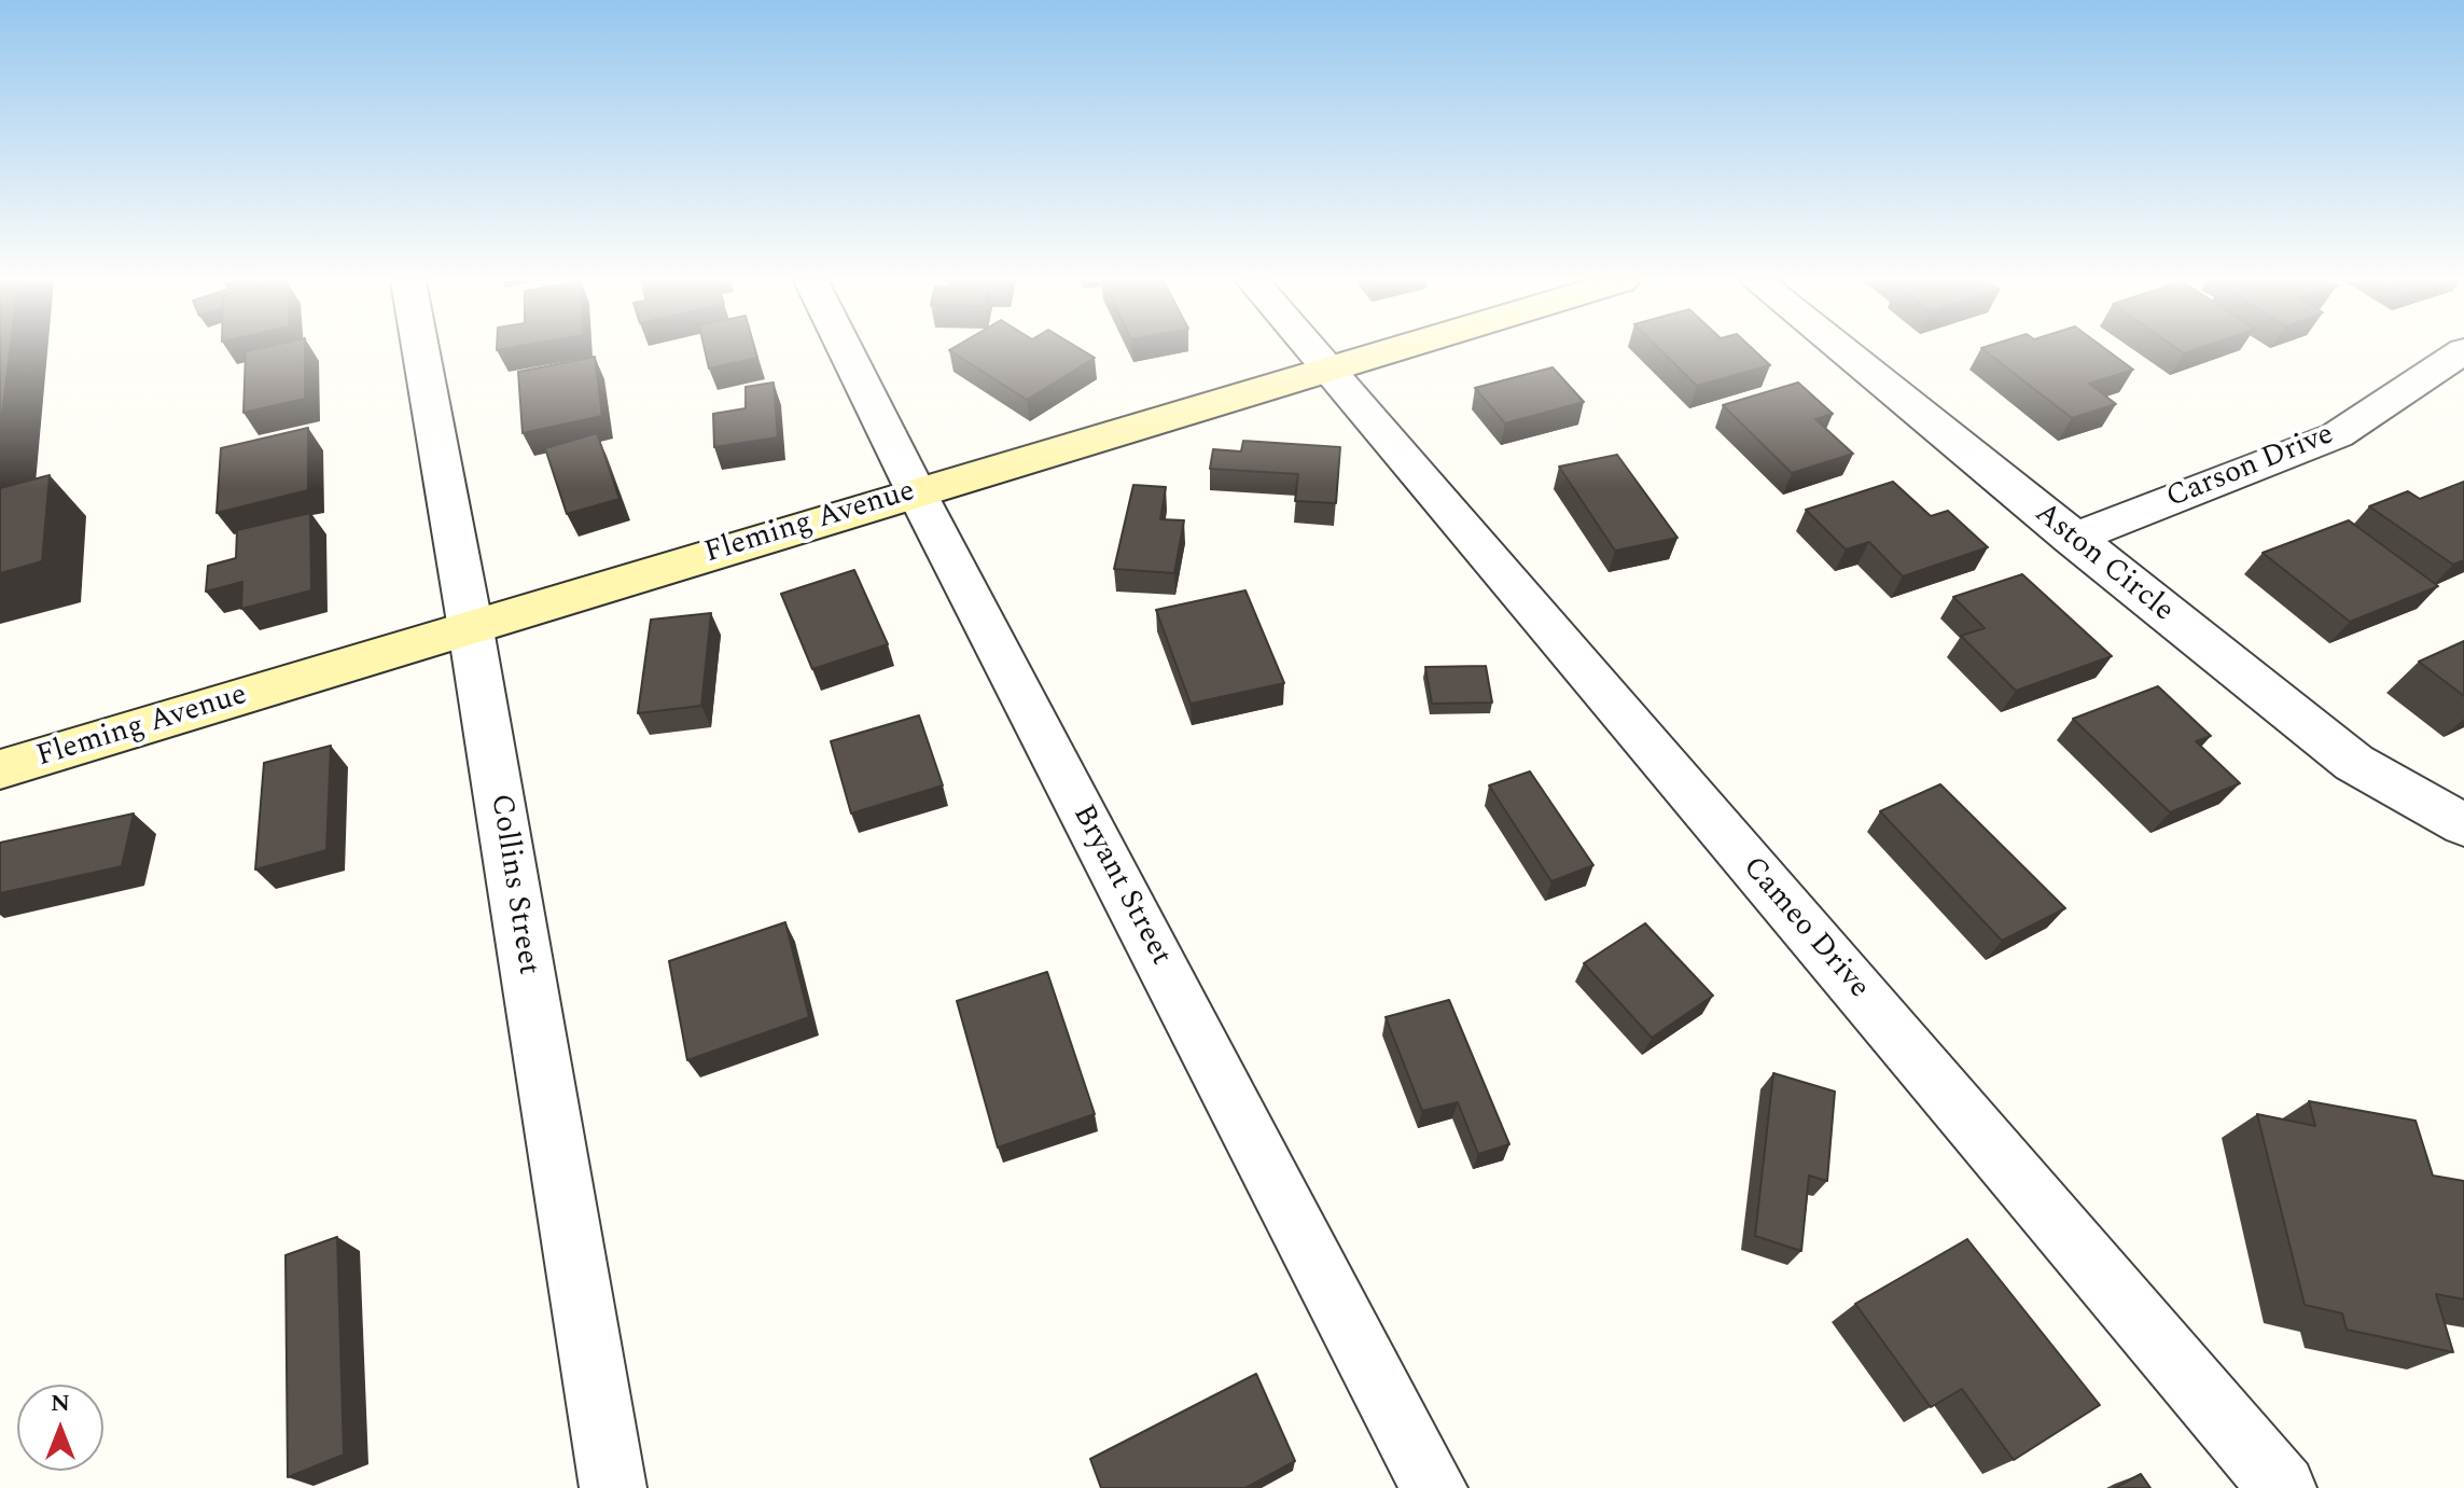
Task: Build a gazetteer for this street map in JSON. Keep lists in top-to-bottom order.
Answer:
{
  "streets": {
    "street": [
      "Carson Drive",
      "Fleming Avenue",
      "Aston Circle",
      "Collins Street",
      "Bryant Street",
      "Cameo Drive"
    ]
  },
  "crossings": [
    ["Carson Drive", "Aston Circle"],
    ["Fleming Avenue", "Collins Street"],
    ["Fleming Avenue", "Bryant Street"],
    ["Fleming Avenue", "Cameo Drive"]
  ],
  "north": "top"
}
